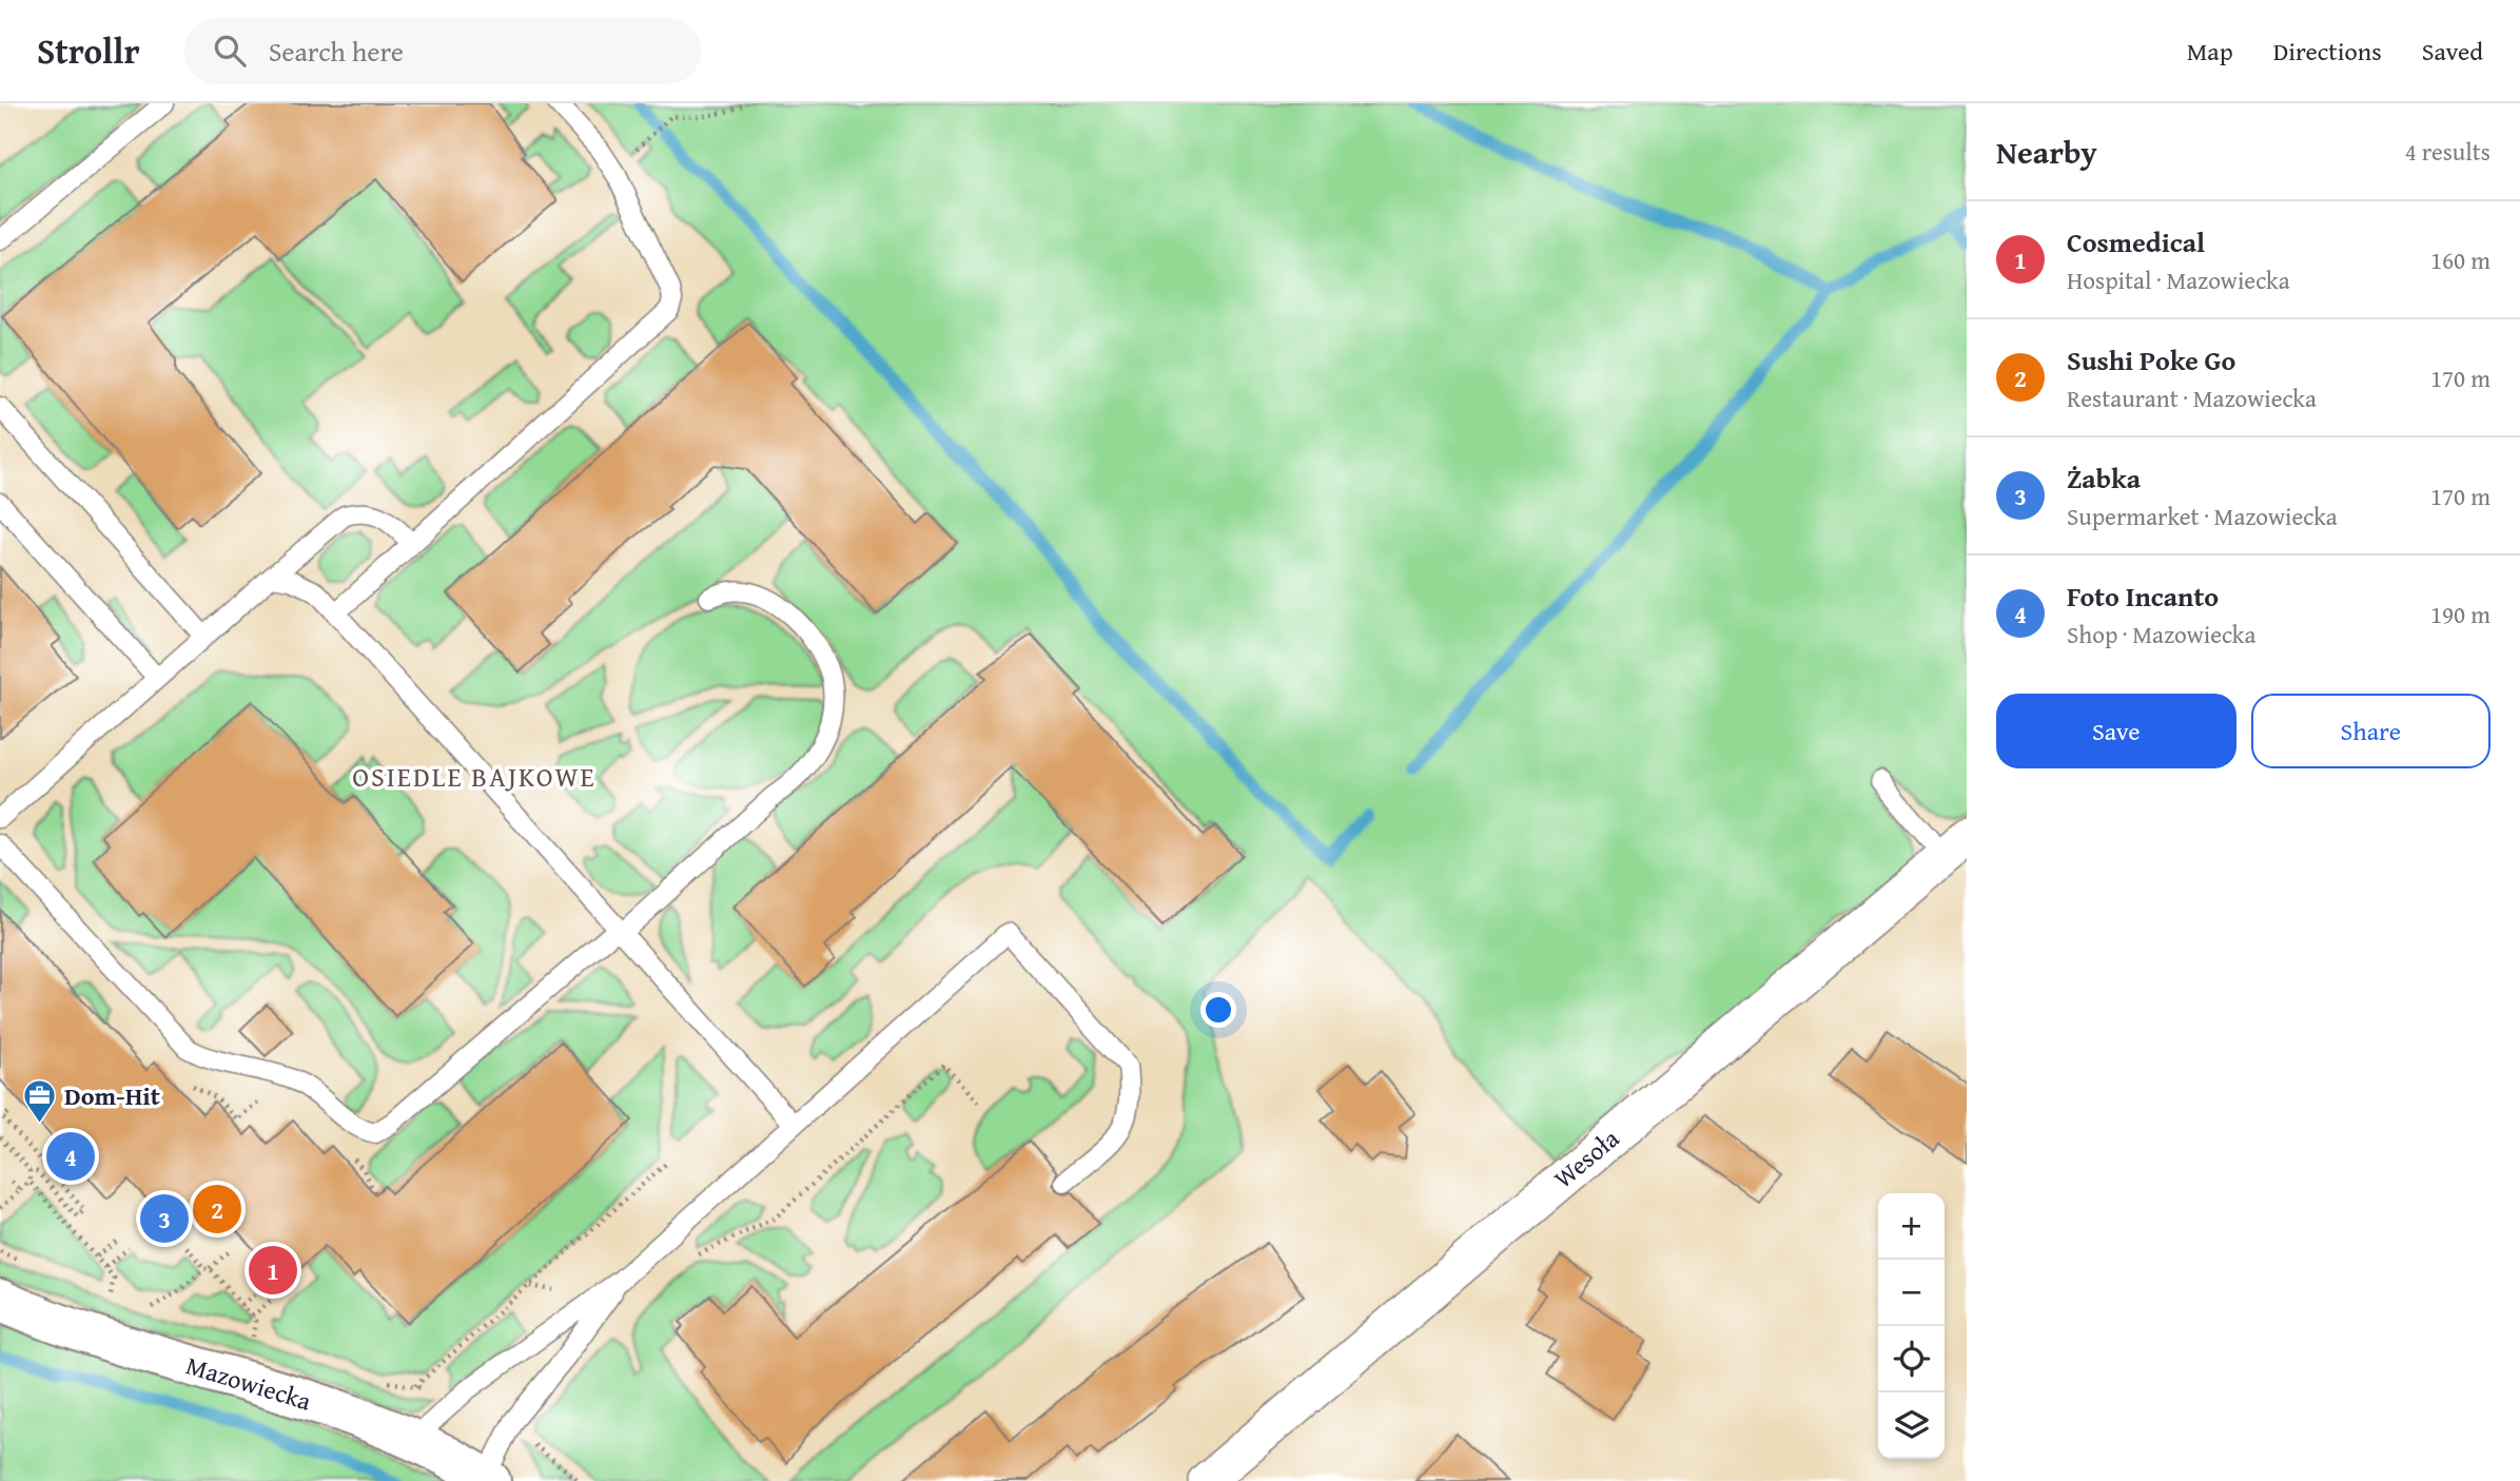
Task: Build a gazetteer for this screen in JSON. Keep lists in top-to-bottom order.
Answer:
{
  "streets": {
    "street": ["Wesoła", "Mazowiecka"]
  },
  "districts": ["OSIEDLE BAJKOWE"],
  "places": {
    "office": ["Dom-Hit"]
  },
  "page": {
    "header": "Strollr",
    "search": "Search here",
    "nav": ["Map", "Directions", "Saved"],
    "heading": ["Nearby", "4 results"],
    "list": [
      {
        "mark": "1",
        "name": "Cosmedical",
        "note": "Hospital · Mazowiecka",
        "value": "160 m"
      },
      {
        "mark": "2",
        "name": "Sushi Poke Go",
        "note": "Restaurant · Mazowiecka",
        "value": "170 m"
      },
      {
        "mark": "3",
        "name": "Żabka",
        "note": "Supermarket · Mazowiecka",
        "value": "170 m"
      },
      {
        "mark": "4",
        "name": "Foto Incanto",
        "note": "Shop · Mazowiecka",
        "value": "190 m"
      }
    ],
    "buttons": ["Save", "Share"],
    "pins": [
      "4",
      "2",
      "3",
      "1"
    ],
    "map_buttons": ["+", "−"]
  }
}
